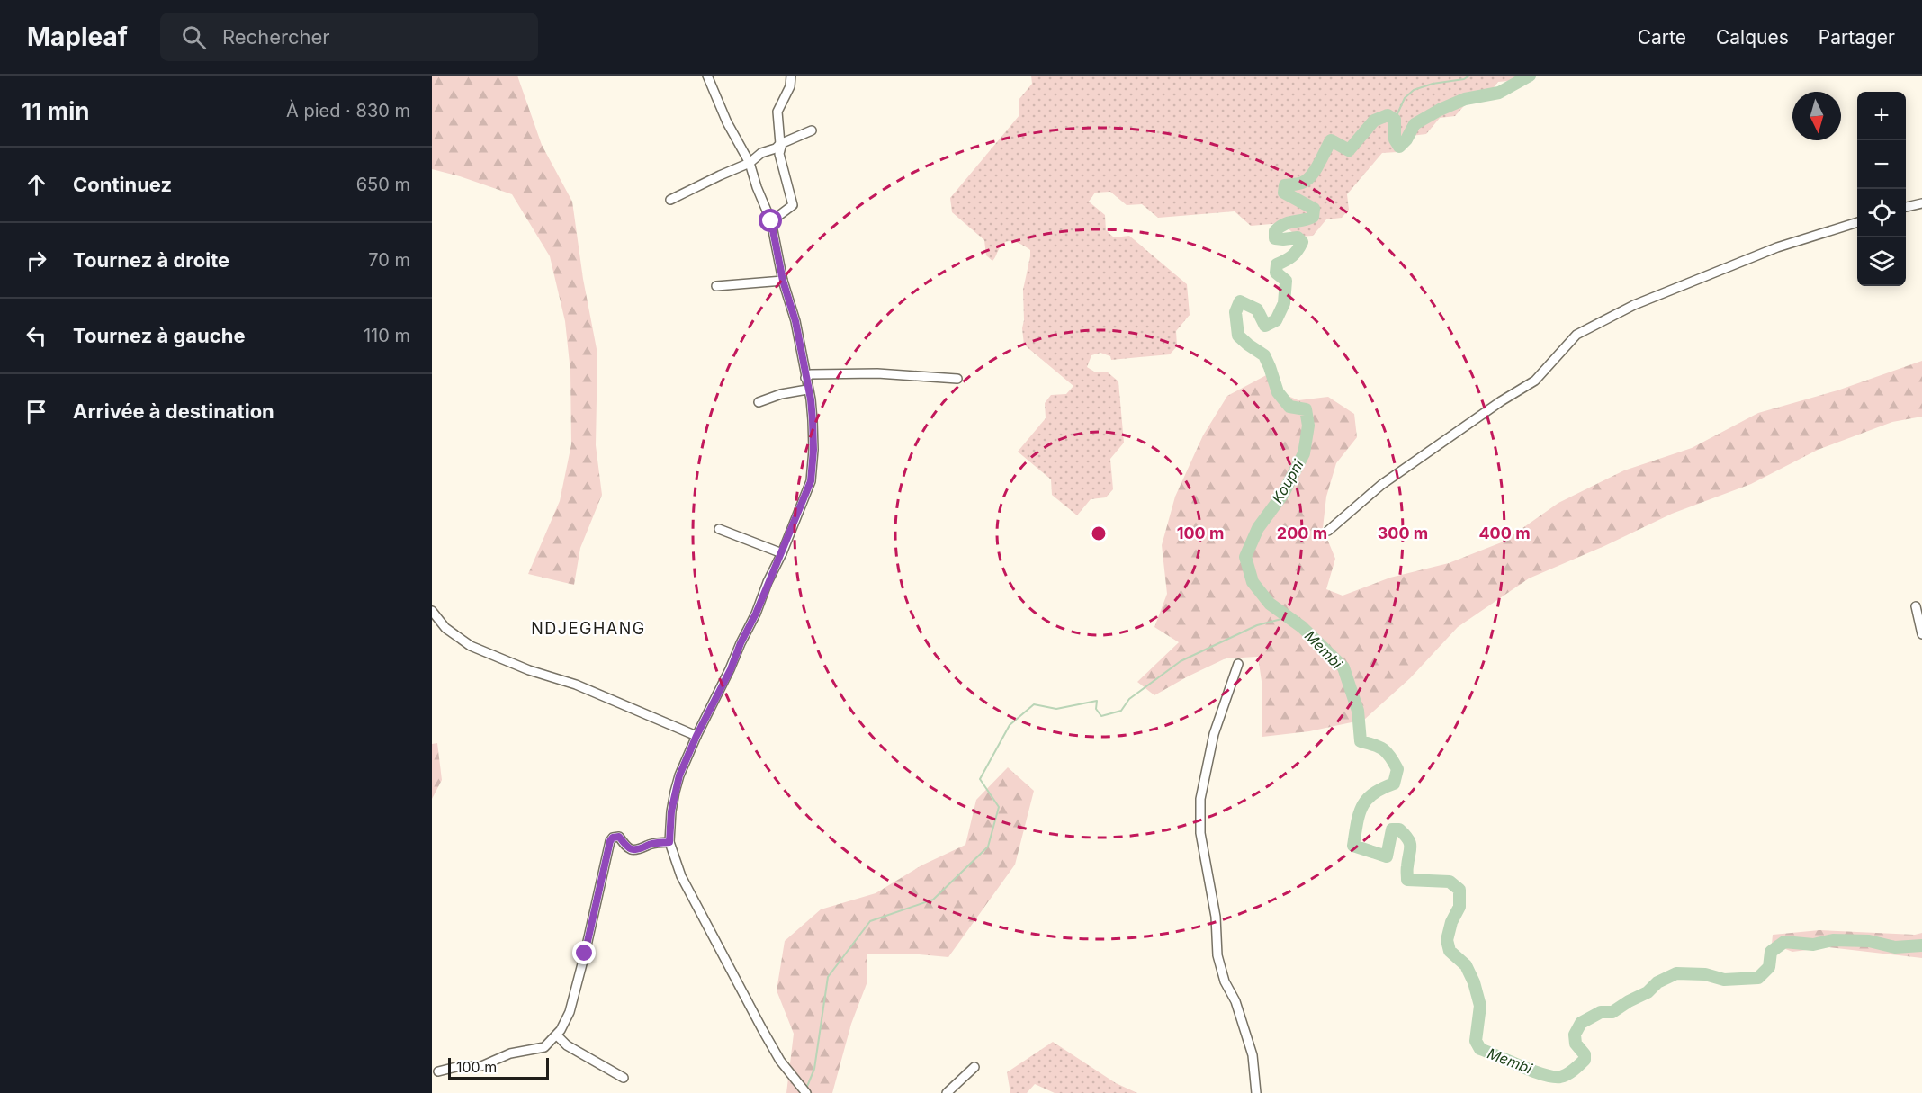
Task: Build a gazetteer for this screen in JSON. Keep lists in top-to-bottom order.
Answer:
{
  "districts": ["NDJEGHANG"],
  "water": ["Koupni", "Membi"],
  "scale_bar": "100 m",
  "north": "bottom",
  "page": {
    "header": "Mapleaf",
    "search": "Rechercher",
    "nav": ["Carte", "Calques", "Partager"],
    "heading": ["11 min", "À pied · 830 m"],
    "map_buttons": ["+", "−"],
    "list": [
      ["Continuez", "650 m"],
      ["Tournez à droite", "70 m"],
      ["Tournez à gauche", "110 m"],
      "Arrivée à destination"
    ],
    "scale": "100 m"
  },
  "rings": [
    "100 m",
    "200 m",
    "300 m",
    "400 m"
  ]
}
